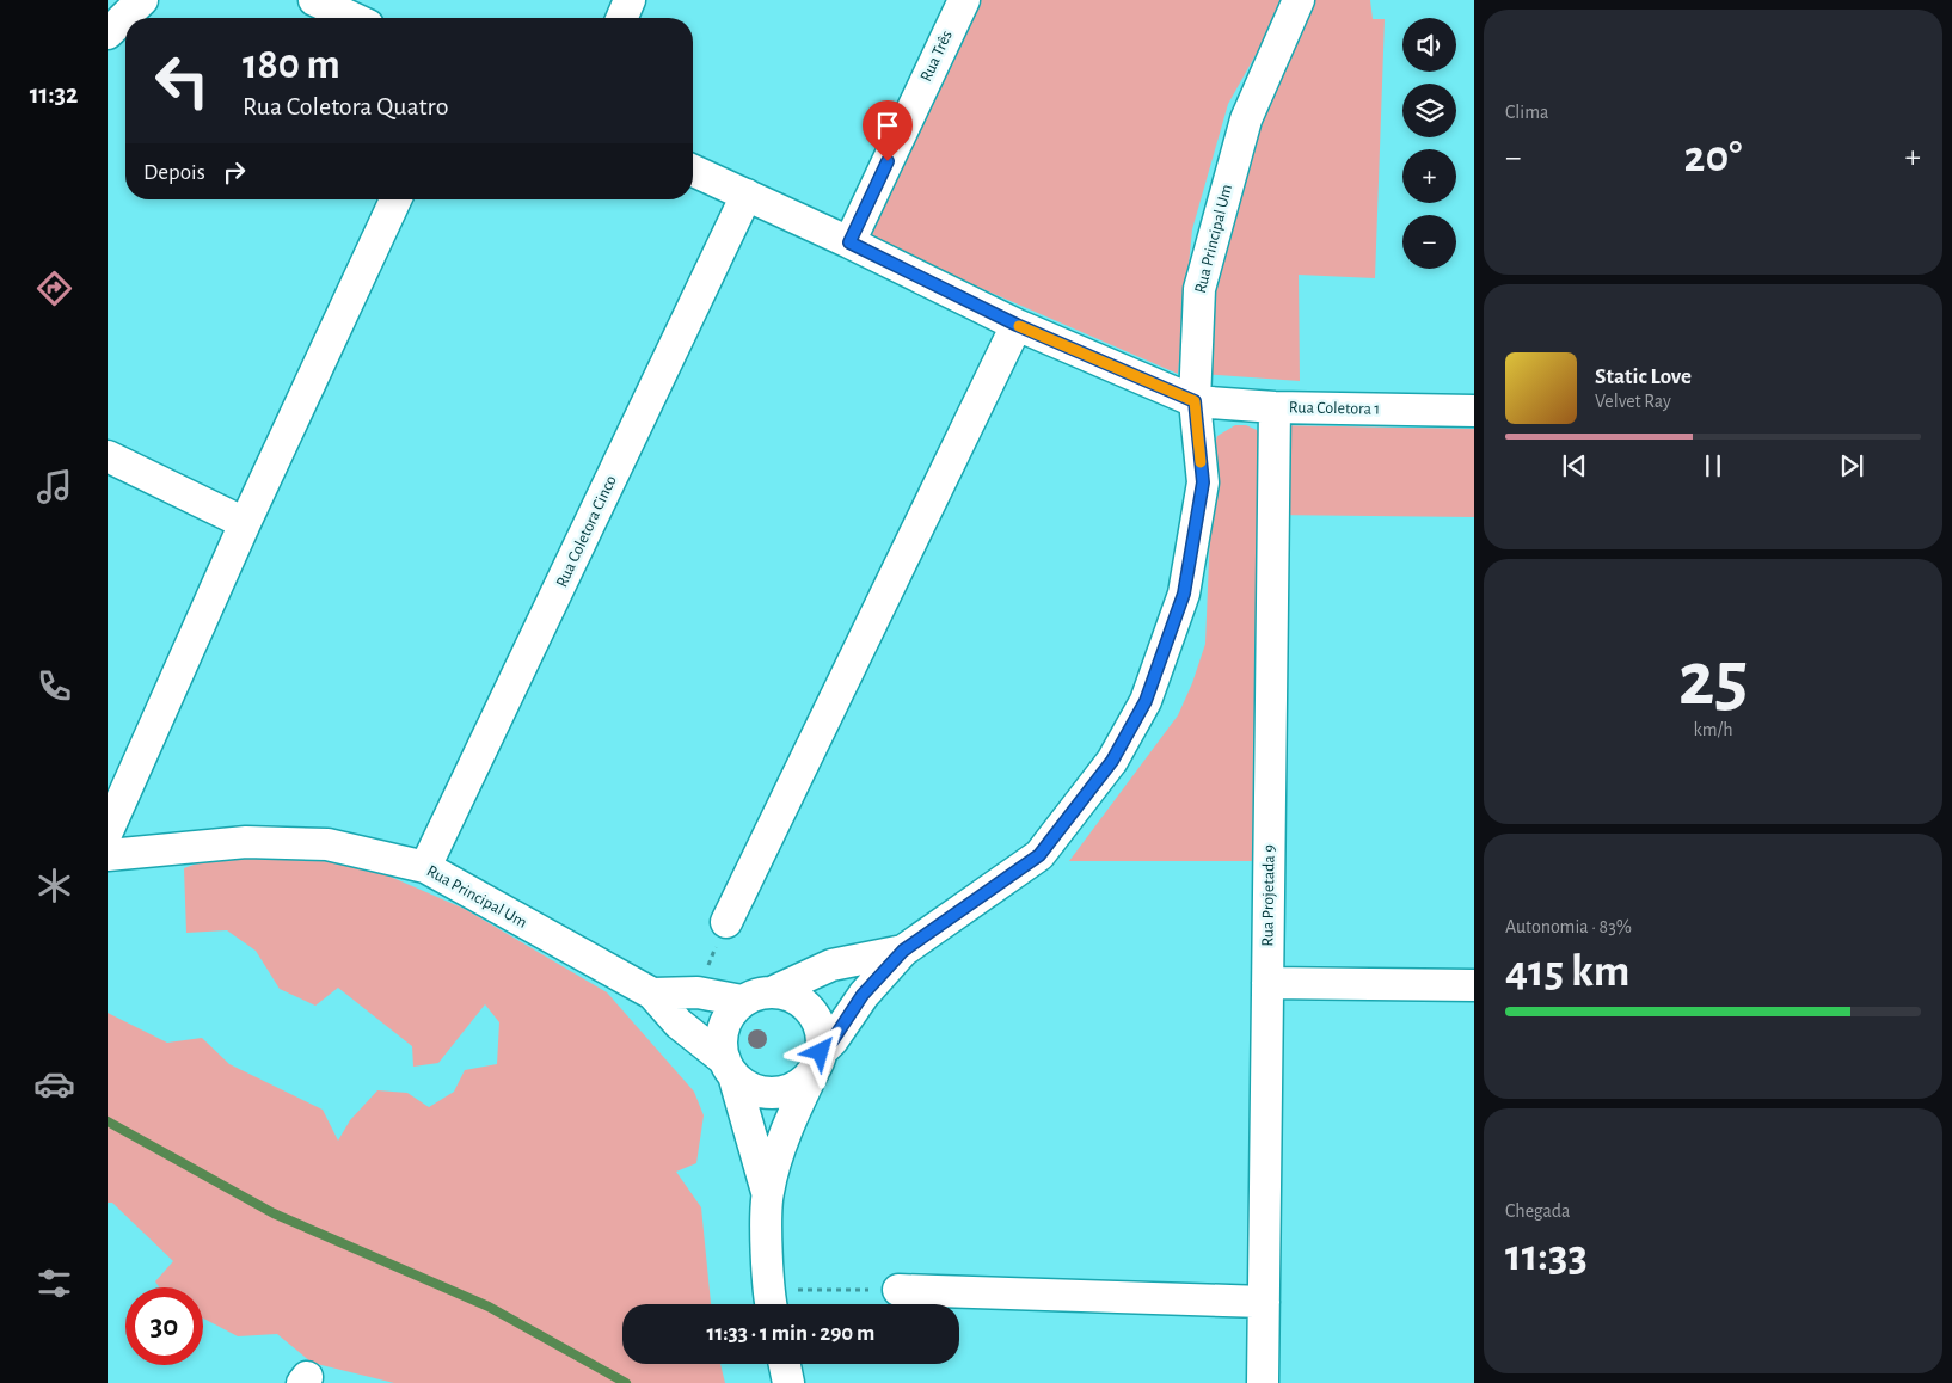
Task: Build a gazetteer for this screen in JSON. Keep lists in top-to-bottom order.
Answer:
{
  "streets": {
    "street": [
      "Rua Três",
      "Rua Principal Um",
      "Rua Coletora 1",
      "Rua Coletora Cinco",
      "Rua Projetada 9"
    ]
  },
  "crossings": [
    ["Rua Três", "Rua Coletora 1"],
    ["Rua Principal Um", "Rua Coletora 1"],
    ["Rua Principal Um", "Rua Coletora Cinco"],
    ["Rua Coletora 1", "Rua Coletora Cinco"],
    ["Rua Coletora 1", "Rua Projetada 9"]
  ],
  "page": {
    "tabs": "11:32",
    "tile": [
      "Clima",
      ["25", "km/h"],
      ["Autonomia · 83%", "415 km"],
      ["Chegada", "11:33"]
    ],
    "map_buttons": ["+", "−"],
    "turn": ["180 m", "Rua Coletora Quatro"],
    "heat": ["−", "20°", "+"],
    "then": "Depois",
    "song": ["Static Love", "Velvet Ray"],
    "limit": "30",
    "trip": "11:33 · 1 min · 290 m"
  }
}
